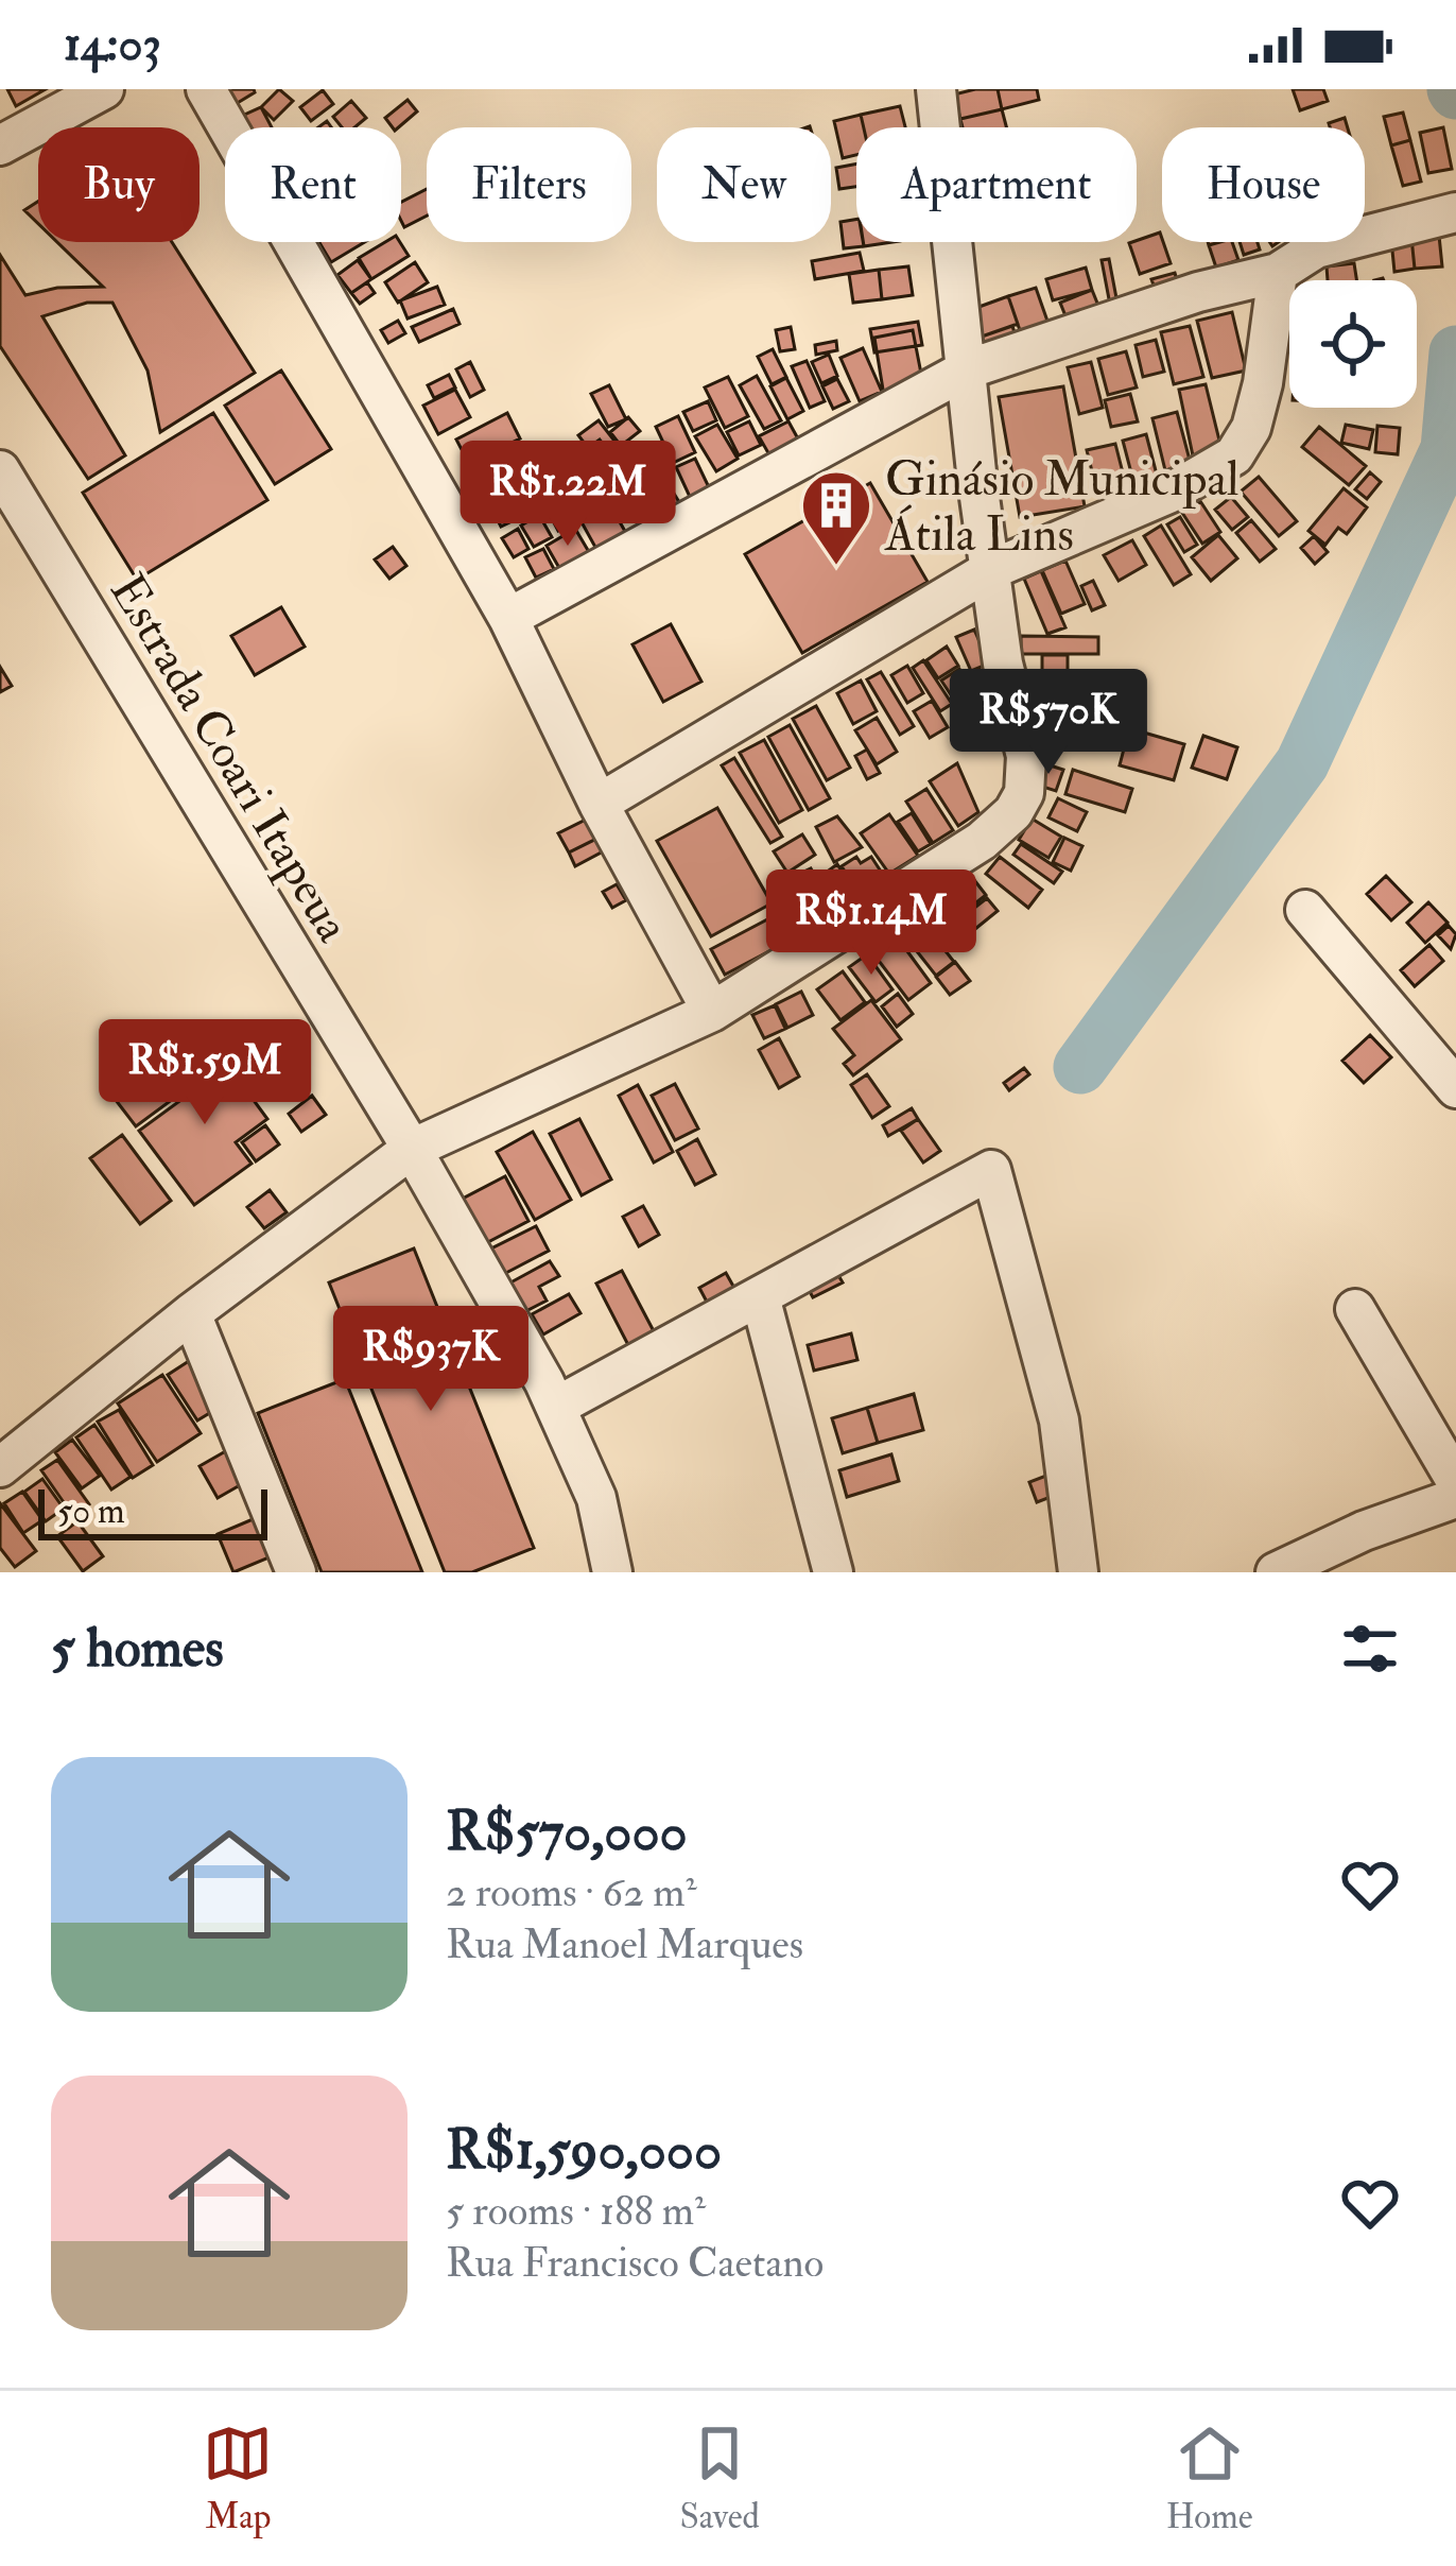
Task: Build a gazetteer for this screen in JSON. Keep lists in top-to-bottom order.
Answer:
{
  "streets": {
    "street": ["Estrada Coari Itapeua"]
  },
  "places": {
    "building": ["Ginásio Municipal Átila Lins"]
  },
  "scale_bar": "50 m",
  "page": {
    "status": "14:03",
    "chip": [
      "Buy",
      "Rent",
      "Filters",
      "New",
      "Apartment",
      "House"
    ],
    "price": [
      "R$1.22M",
      "R$570K",
      "R$1.14M",
      "R$1.59M",
      "R$937K"
    ],
    "scale": "50 m",
    "heading": "5 homes",
    "list": [
      {
        "name": "R$570,000",
        "note": "2 rooms · 62 m² · Rua Manoel Marques"
      },
      {
        "name": "R$1,590,000",
        "note": "5 rooms · 188 m² · Rua Francisco Caetano"
      }
    ],
    "tabs": ["Map", "Saved", "Home"]
  }
}
